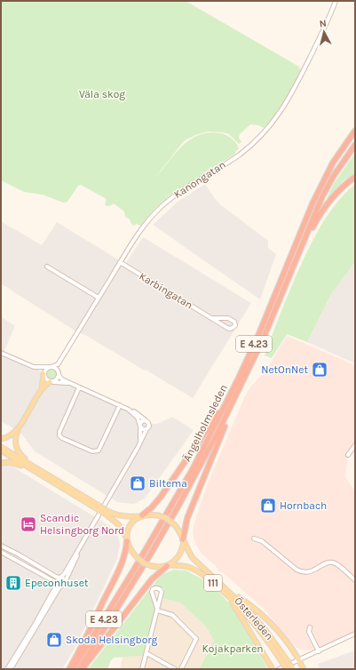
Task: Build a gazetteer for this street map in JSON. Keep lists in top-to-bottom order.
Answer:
{
  "streets": {
    "highway": ["E 4.23", "Ängelholmsleden"],
    "main road": ["111", "Österleden"],
    "street": ["Kanongatan", "Karbingatan"]
  },
  "crossings": [
    ["Kanongatan", "Karbingatan"],
    ["E 4.23", "Ängelholmsleden"],
    ["111", "Österleden"]
  ],
  "parks": ["Väla skog", "Kojakparken"],
  "places": {
    "shop": [
      "NetOnNet",
      "Biltema",
      "Hornbach",
      "Skoda Helsingborg"
    ],
    "hotel": ["Scandic Helsingborg Nord"],
    "building": ["Epeconhuset"]
  },
  "north": "top"
}
